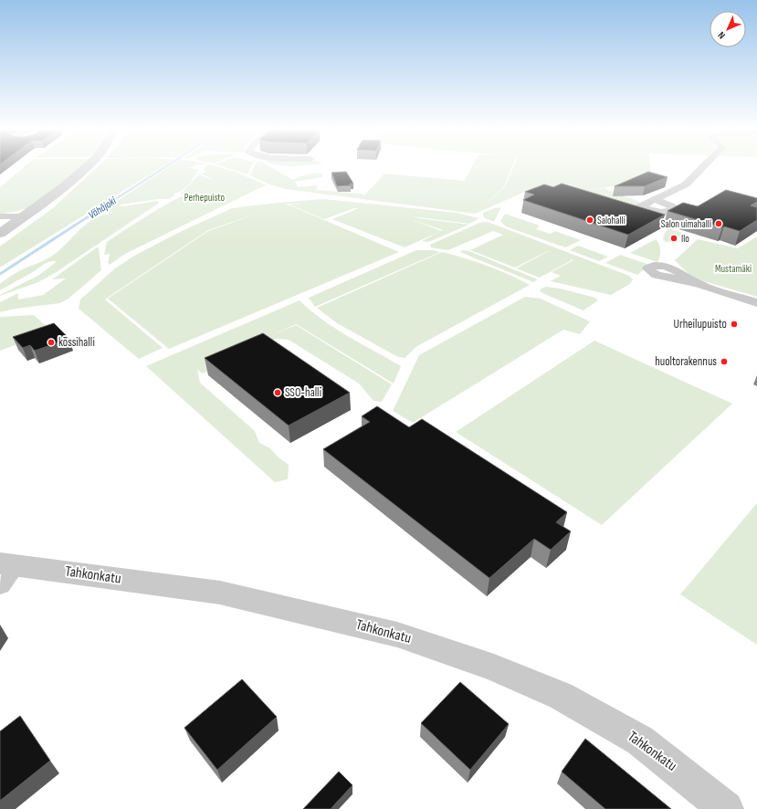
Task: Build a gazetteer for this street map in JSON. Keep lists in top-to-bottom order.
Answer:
{
  "streets": {
    "street": ["Tahkonkatu"]
  },
  "water": ["Vähäjoki"],
  "parks": ["Perhepuisto", "Mustamäki"],
  "places": [
    "Salohalli",
    "Salon uimahalli",
    "Ilo",
    "Urheilupuisto",
    "kössihalli",
    "huoltorakennus",
    "SSO-halli"
  ],
  "north": "bottom left"
}
